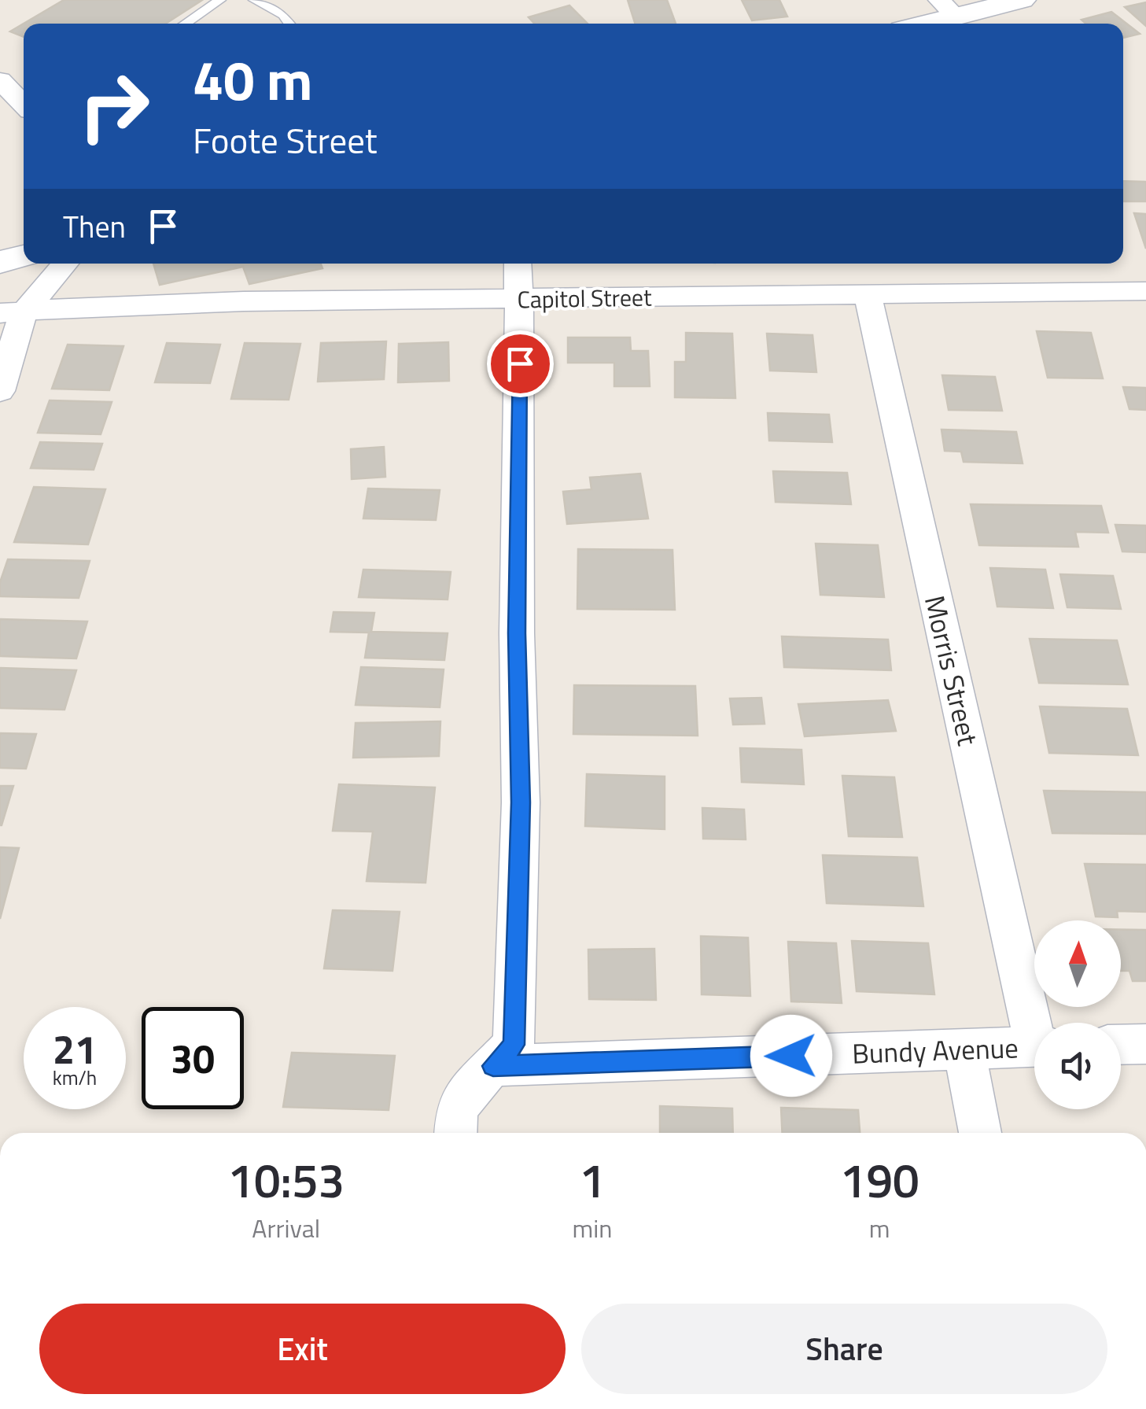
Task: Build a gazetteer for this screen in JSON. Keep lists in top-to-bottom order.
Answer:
{
  "streets": {
    "street": ["Capitol Street", "Morris Street", "Bundy Avenue"]
  },
  "crossings": [
    ["Capitol Street", "Morris Street"]
  ],
  "north": "top",
  "page": {
    "turn": ["40 m", "Foote Street"],
    "then": "Then",
    "speed": "21 km/h",
    "limit": "30",
    "eta": [
      "10:53",
      "Arrival",
      "1",
      "min",
      "190",
      "m"
    ],
    "buttons": ["Exit", "Share"]
  }
}
